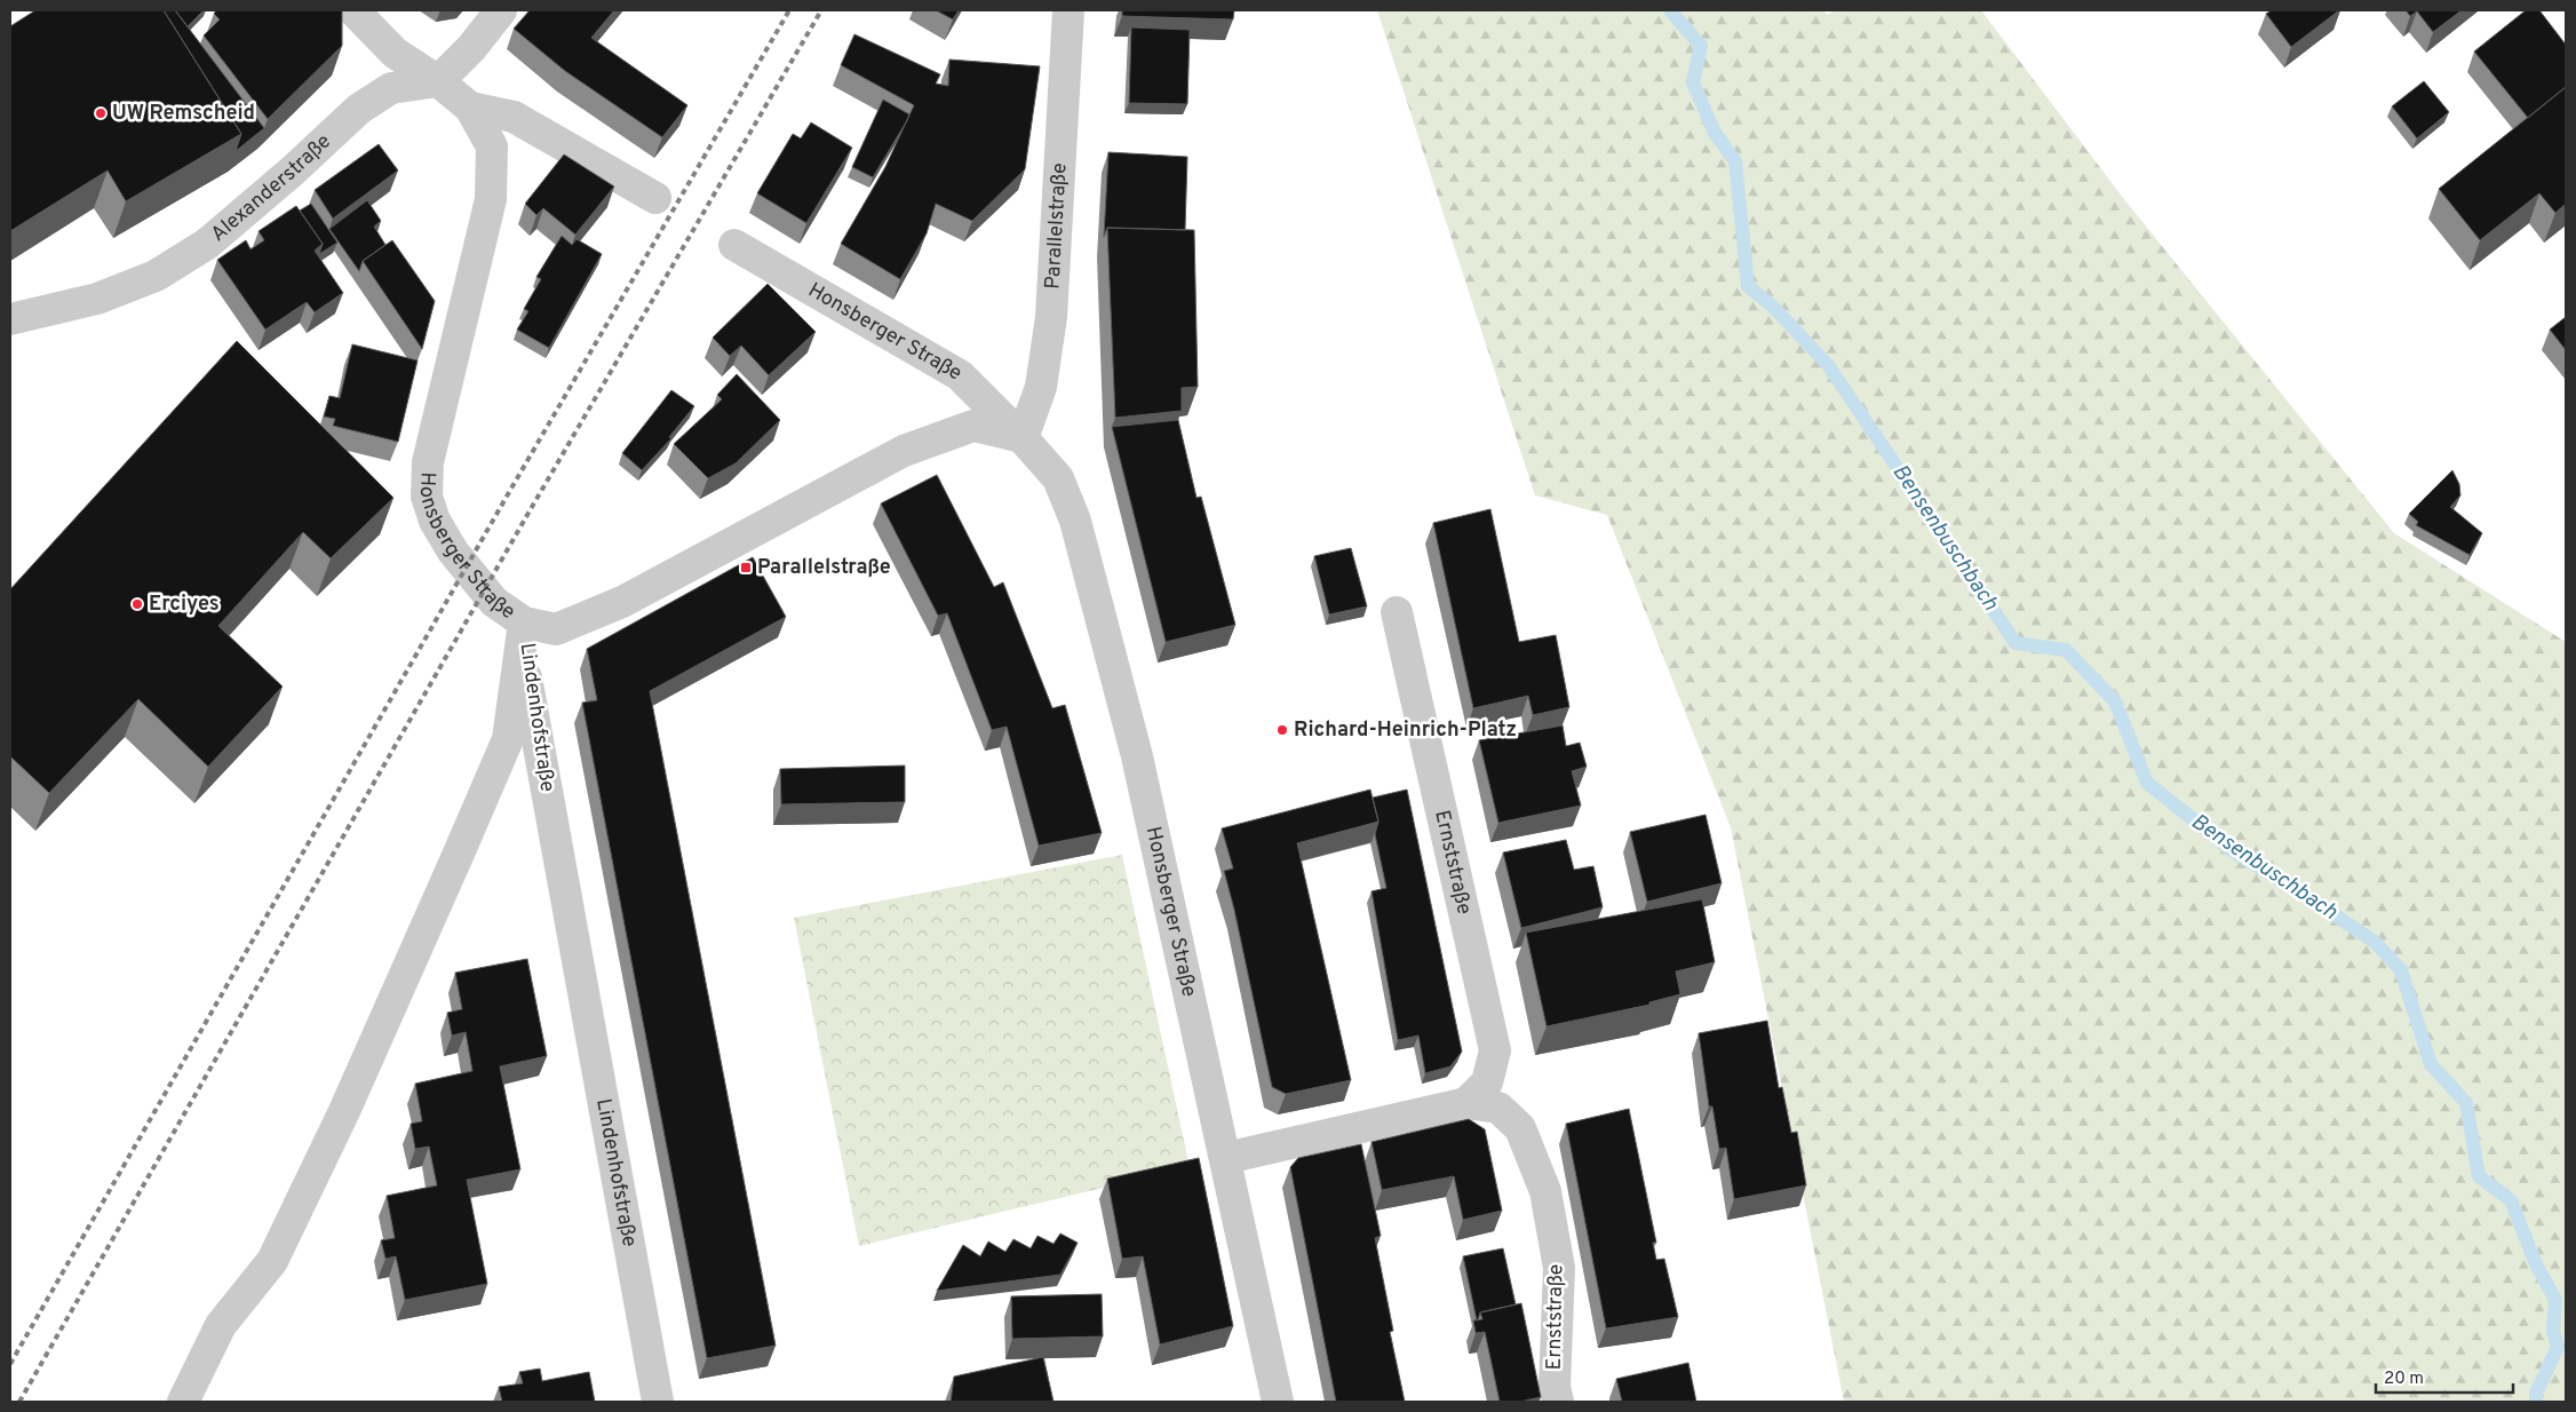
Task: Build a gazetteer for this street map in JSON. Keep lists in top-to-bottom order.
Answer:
{
  "streets": {
    "street": [
      "Alexanderstraße",
      "Parallelstraße",
      "Honsberger Straße",
      "Lindenhofstraße",
      "Ernststraße"
    ]
  },
  "crossings": [
    ["Alexanderstraße", "Honsberger Straße"],
    ["Parallelstraße", "Honsberger Straße"],
    ["Honsberger Straße", "Lindenhofstraße"],
    ["Honsberger Straße", "Ernststraße"]
  ],
  "water": ["Bensenbuschbach"],
  "places": {
    "other": ["UW Remscheid", "Erciyes", "Richard-Heinrich-Platz"],
    "transit": ["Parallelstraße"]
  },
  "scale_bar": "20 m"
}
